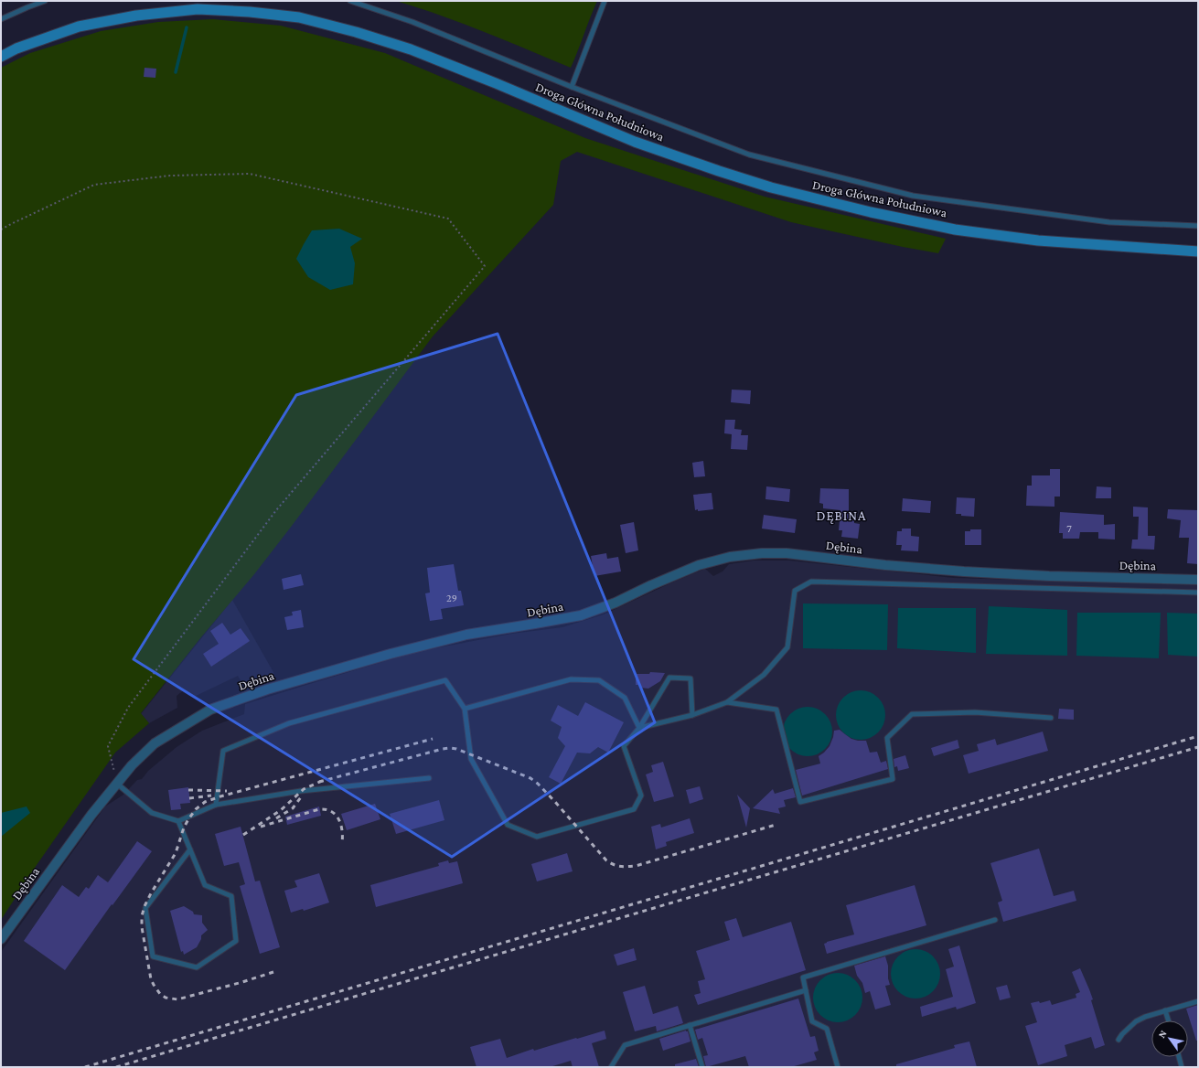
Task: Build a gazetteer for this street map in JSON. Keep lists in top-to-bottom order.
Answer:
{
  "streets": {
    "main road": ["Droga Główna Południowa"],
    "street": ["Dębina"]
  },
  "districts": ["DĘBINA"],
  "house_numbers": ["7", "29"],
  "north": "top left"
}
